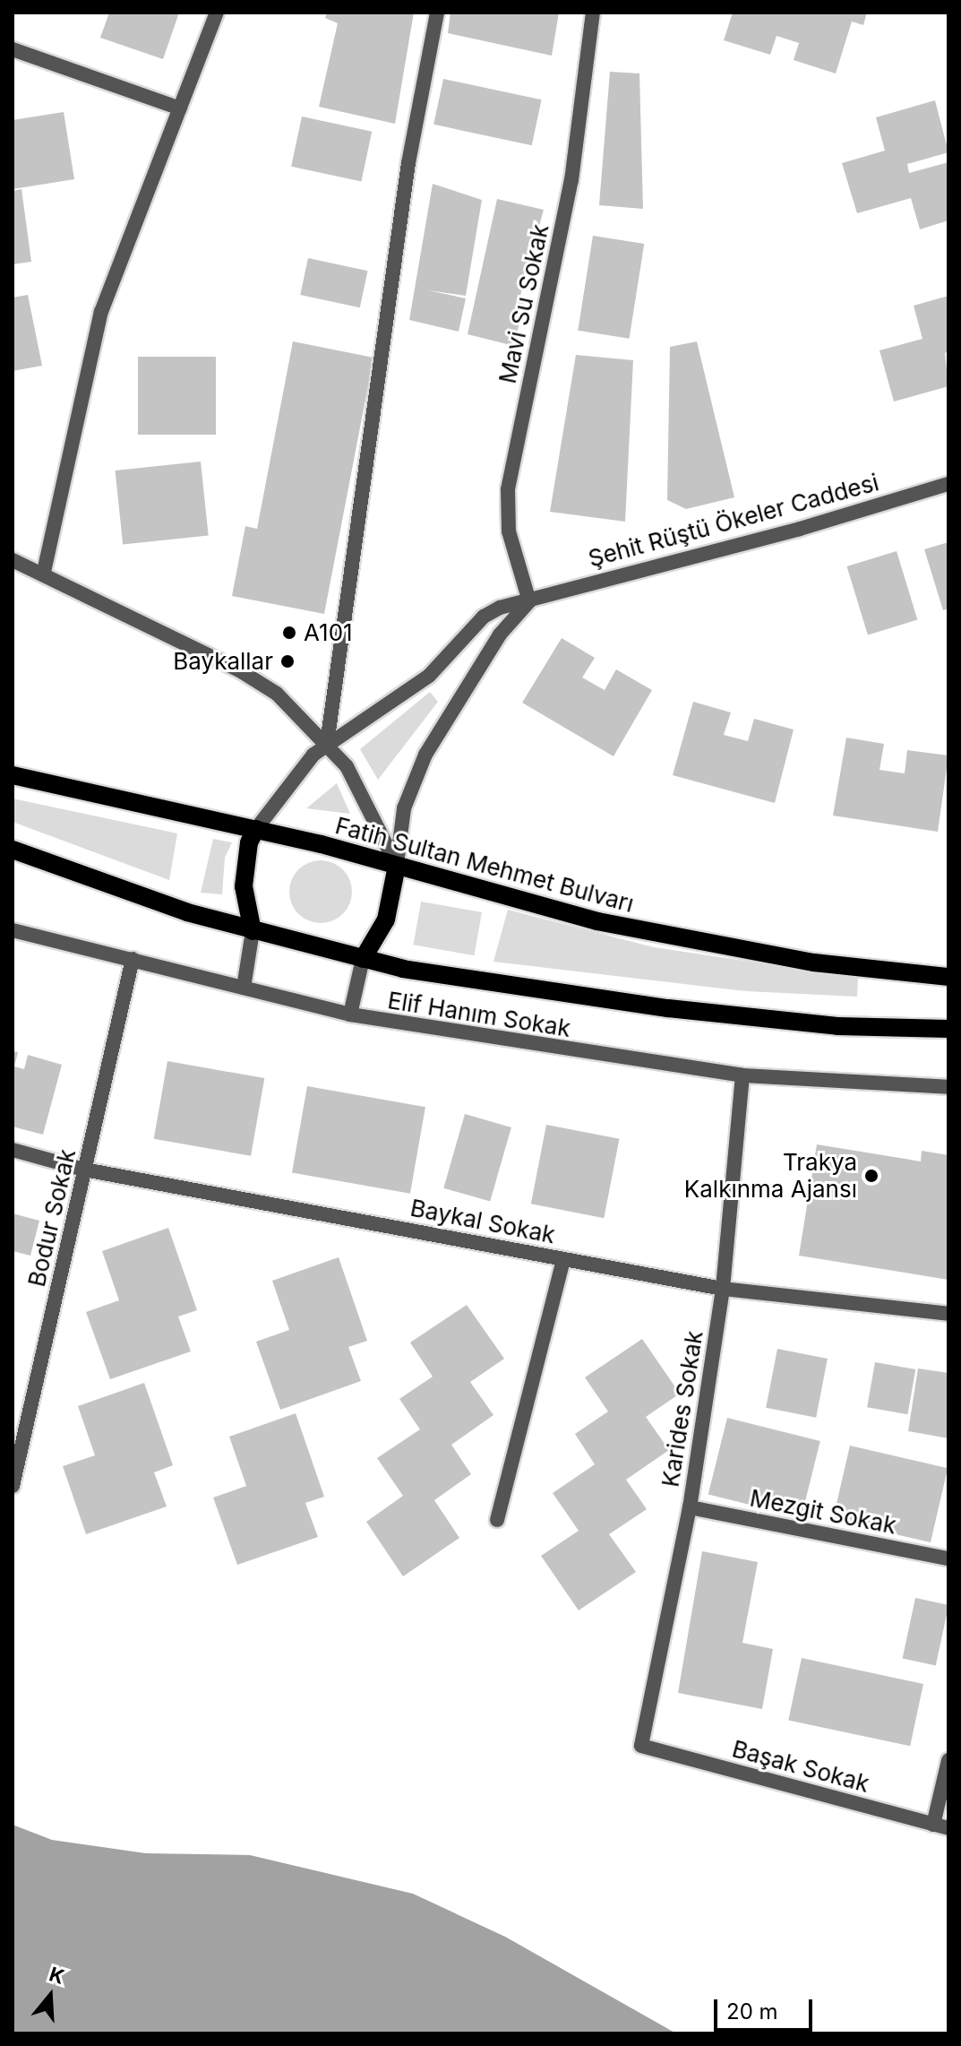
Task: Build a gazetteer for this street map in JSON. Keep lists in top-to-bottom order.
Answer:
{
  "streets": {
    "main road": ["Fatih Sultan Mehmet Bulvarı"],
    "street": [
      "Mavi Su Sokak",
      "Şehit Rüştü Ökeler Caddesi",
      "Elif Hanım Sokak",
      "Bodur Sokak",
      "Baykal Sokak",
      "Karides Sokak",
      "Mezgit Sokak",
      "Başak Sokak"
    ]
  },
  "crossings": [
    ["Mavi Su Sokak", "Şehit Rüştü Ökeler Caddesi"],
    ["Şehit Rüştü Ökeler Caddesi", "Fatih Sultan Mehmet Bulvarı"],
    ["Elif Hanım Sokak", "Bodur Sokak"],
    ["Elif Hanım Sokak", "Karides Sokak"],
    ["Bodur Sokak", "Baykal Sokak"],
    ["Baykal Sokak", "Karides Sokak"],
    ["Karides Sokak", "Mezgit Sokak"],
    ["Karides Sokak", "Başak Sokak"]
  ],
  "places": ["A101", "Baykallar", "Trakya Kalkınma Ajansı"],
  "scale_bar": "20 m",
  "north": "top"
}
